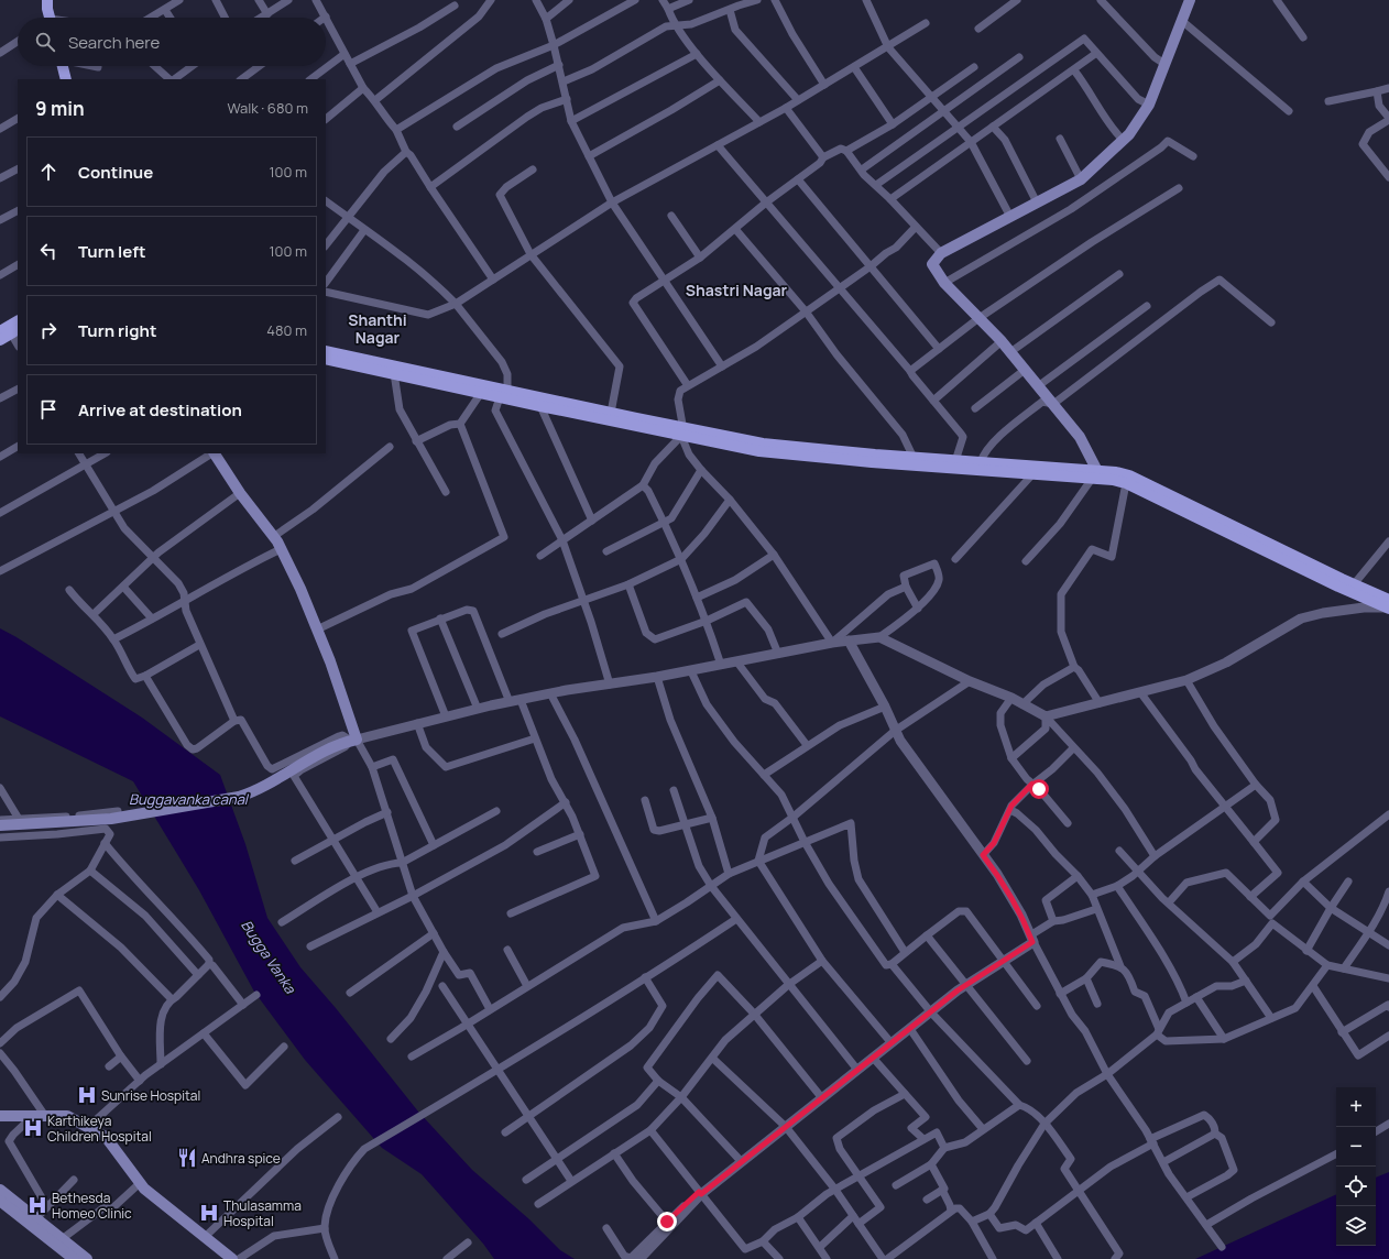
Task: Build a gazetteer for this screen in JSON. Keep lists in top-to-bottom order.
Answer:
{
  "districts": ["Shastri Nagar", "Shanthi Nagar"],
  "water": ["Buggavanka canal", "Bugga Vanka"],
  "places": {
    "hospital": [
      "Sunrise Hospital",
      "Karthikeya Children Hospital",
      "Bethesda Homeo Clinic",
      "Thulasamma Hospital"
    ],
    "restaurant": ["Andhra spice"]
  },
  "page": {
    "search": "Search here",
    "heading": ["9 min", "Walk · 680 m"],
    "list": [
      ["Continue", "100 m"],
      ["Turn left", "100 m"],
      ["Turn right", "480 m"],
      "Arrive at destination"
    ],
    "map_buttons": ["+", "−"]
  }
}
